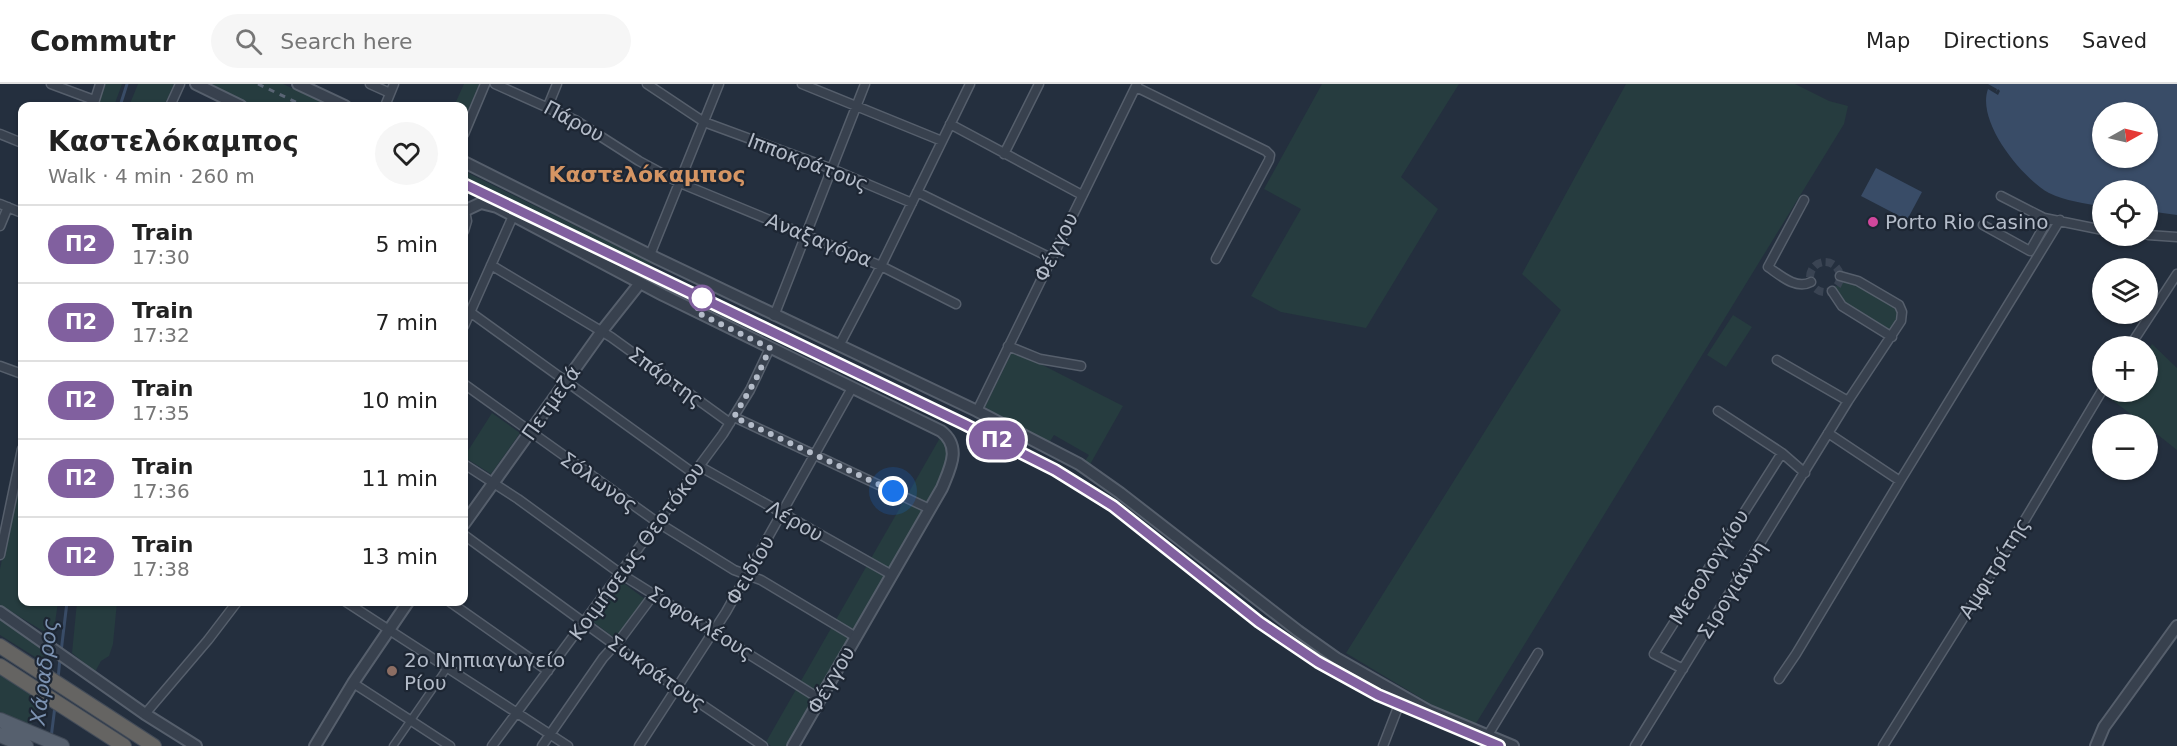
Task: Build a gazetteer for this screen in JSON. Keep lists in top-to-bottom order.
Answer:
{
  "streets": {
    "street": [
      "Πάρου",
      "Ιπποκράτους",
      "Αναξαγόρα",
      "Φέγγου",
      "Σπάρτης",
      "Πετμεζά",
      "Σόλωνος",
      "Λέρου",
      "Κοιμήσεως Θεοτόκου",
      "Μεσολογγίου",
      "Αμφιτρίτης",
      "Φειδίου",
      "Σιρογιάννη",
      "Σοφοκλέους",
      "Σωκράτους"
    ]
  },
  "crossings": [
    ["Πάρου", "Αναξαγόρα"],
    ["Φέγγου", "Σπάρτης"],
    ["Φέγγου", "Σόλωνος"],
    ["Φέγγου", "Λέρου"],
    ["Φέγγου", "Φειδίου"],
    ["Φέγγου", "Σοφοκλέους"],
    ["Σπάρτης", "Πετμεζά"],
    ["Σπάρτης", "Κοιμήσεως Θεοτόκου"],
    ["Σπάρτης", "Φειδίου"],
    ["Πετμεζά", "Σόλωνος"],
    ["Πετμεζά", "Λέρου"],
    ["Πετμεζά", "Σοφοκλέους"],
    ["Σόλωνος", "Κοιμήσεως Θεοτόκου"],
    ["Σόλωνος", "Φειδίου"],
    ["Λέρου", "Κοιμήσεως Θεοτόκου"],
    ["Λέρου", "Φειδίου"],
    ["Κοιμήσεως Θεοτόκου", "Σοφοκλέους"],
    ["Κοιμήσεως Θεοτόκου", "Σωκράτους"],
    ["Μεσολογγίου", "Σιρογιάννη"],
    ["Φειδίου", "Σοφοκλέους"],
    ["Φειδίου", "Σωκράτους"]
  ],
  "districts": ["Καστελόκαμπος"],
  "water": ["Χάραδρος"],
  "places": ["Porto Rio Casino", "2ο Νηπιαγωγείο Ρίου"],
  "north": "right",
  "page": {
    "header": "Commutr",
    "search": "Search here",
    "nav": ["Map", "Directions", "Saved"],
    "on_map": "Π2",
    "map_buttons": ["+", "−"],
    "heading": ["Καστελόκαμπος", "Walk · 4 min · 260 m"],
    "list": [
      {
        "mark": "Π2",
        "name": "Train",
        "note": "17:30",
        "value": "5 min"
      },
      {
        "mark": "Π2",
        "name": "Train",
        "note": "17:32",
        "value": "7 min"
      },
      {
        "mark": "Π2",
        "name": "Train",
        "note": "17:35",
        "value": "10 min"
      },
      {
        "mark": "Π2",
        "name": "Train",
        "note": "17:36",
        "value": "11 min"
      },
      {
        "mark": "Π2",
        "name": "Train",
        "note": "17:38",
        "value": "13 min"
      }
    ]
  }
}
